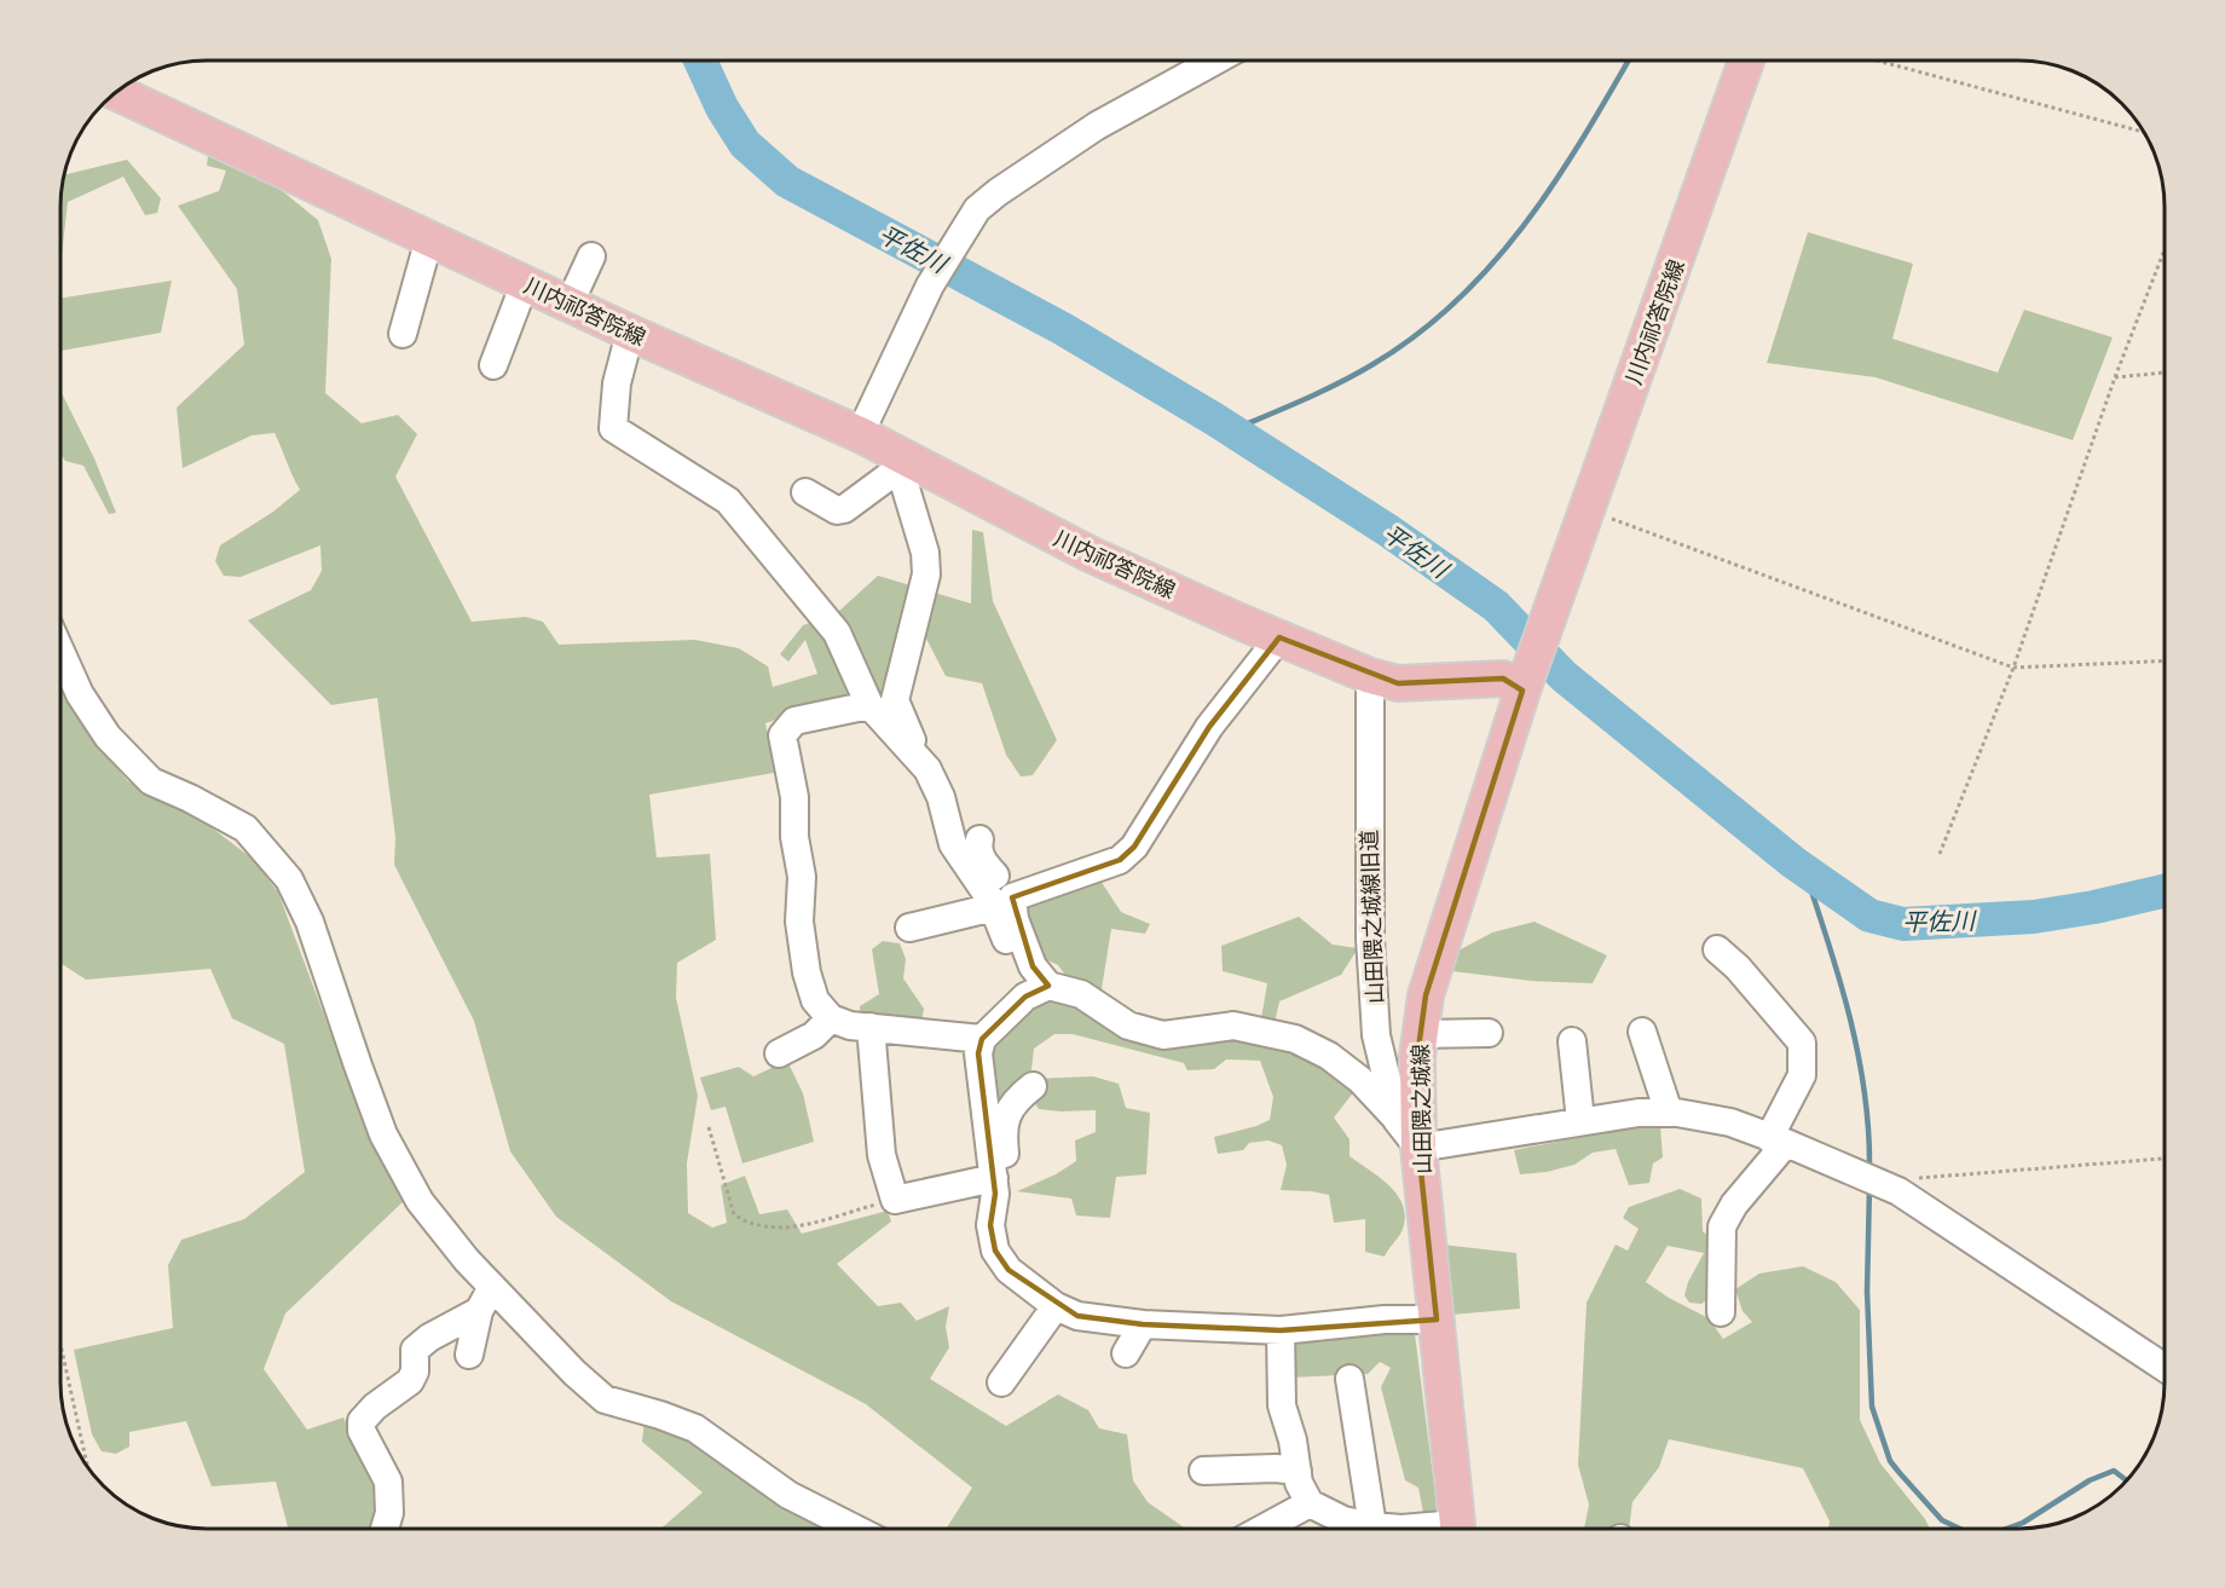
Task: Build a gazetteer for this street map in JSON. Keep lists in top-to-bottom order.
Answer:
{
  "streets": {
    "main road": ["川内祁答院線", "山田隈之城線"],
    "street": ["山田隈之城線旧道"]
  },
  "crossings": [
    ["川内祁答院線", "山田隈之城線旧道"],
    ["川内祁答院線", "山田隈之城線"],
    ["山田隈之城線旧道", "山田隈之城線"]
  ],
  "water": ["平佐川"]
}
